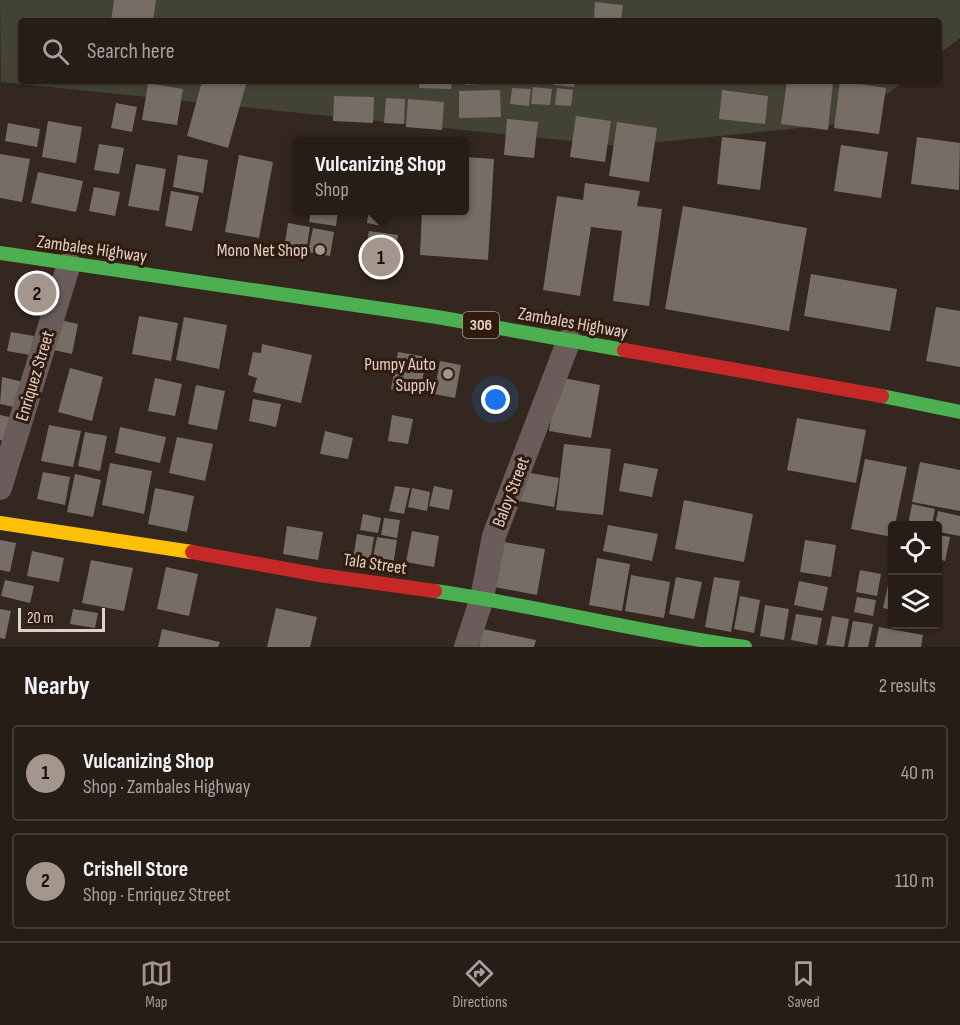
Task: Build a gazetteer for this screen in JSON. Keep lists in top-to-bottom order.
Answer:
{
  "streets": {
    "main road": ["Zambales Highway", "306", "Tala Street"],
    "street": ["Enriquez Street", "Baloy Street"]
  },
  "crossings": [
    ["Zambales Highway", "Enriquez Street"],
    ["Zambales Highway", "Baloy Street"],
    ["Baloy Street", "Tala Street"]
  ],
  "places": ["Mono Net Shop", "Pumpy Auto Supply"],
  "scale_bar": "20 m",
  "page": {
    "search": "Search here",
    "popup": ["Vulcanizing Shop", "Shop"],
    "pins": ["1", "2"],
    "scale": "20 m",
    "heading": ["Nearby", "2 results"],
    "list": [
      {
        "mark": "1",
        "name": "Vulcanizing Shop",
        "note": "Shop · Zambales Highway",
        "value": "40 m"
      },
      {
        "mark": "2",
        "name": "Crishell Store",
        "note": "Shop · Enriquez Street",
        "value": "110 m"
      }
    ],
    "nav": ["Map", "Directions", "Saved"]
  }
}
